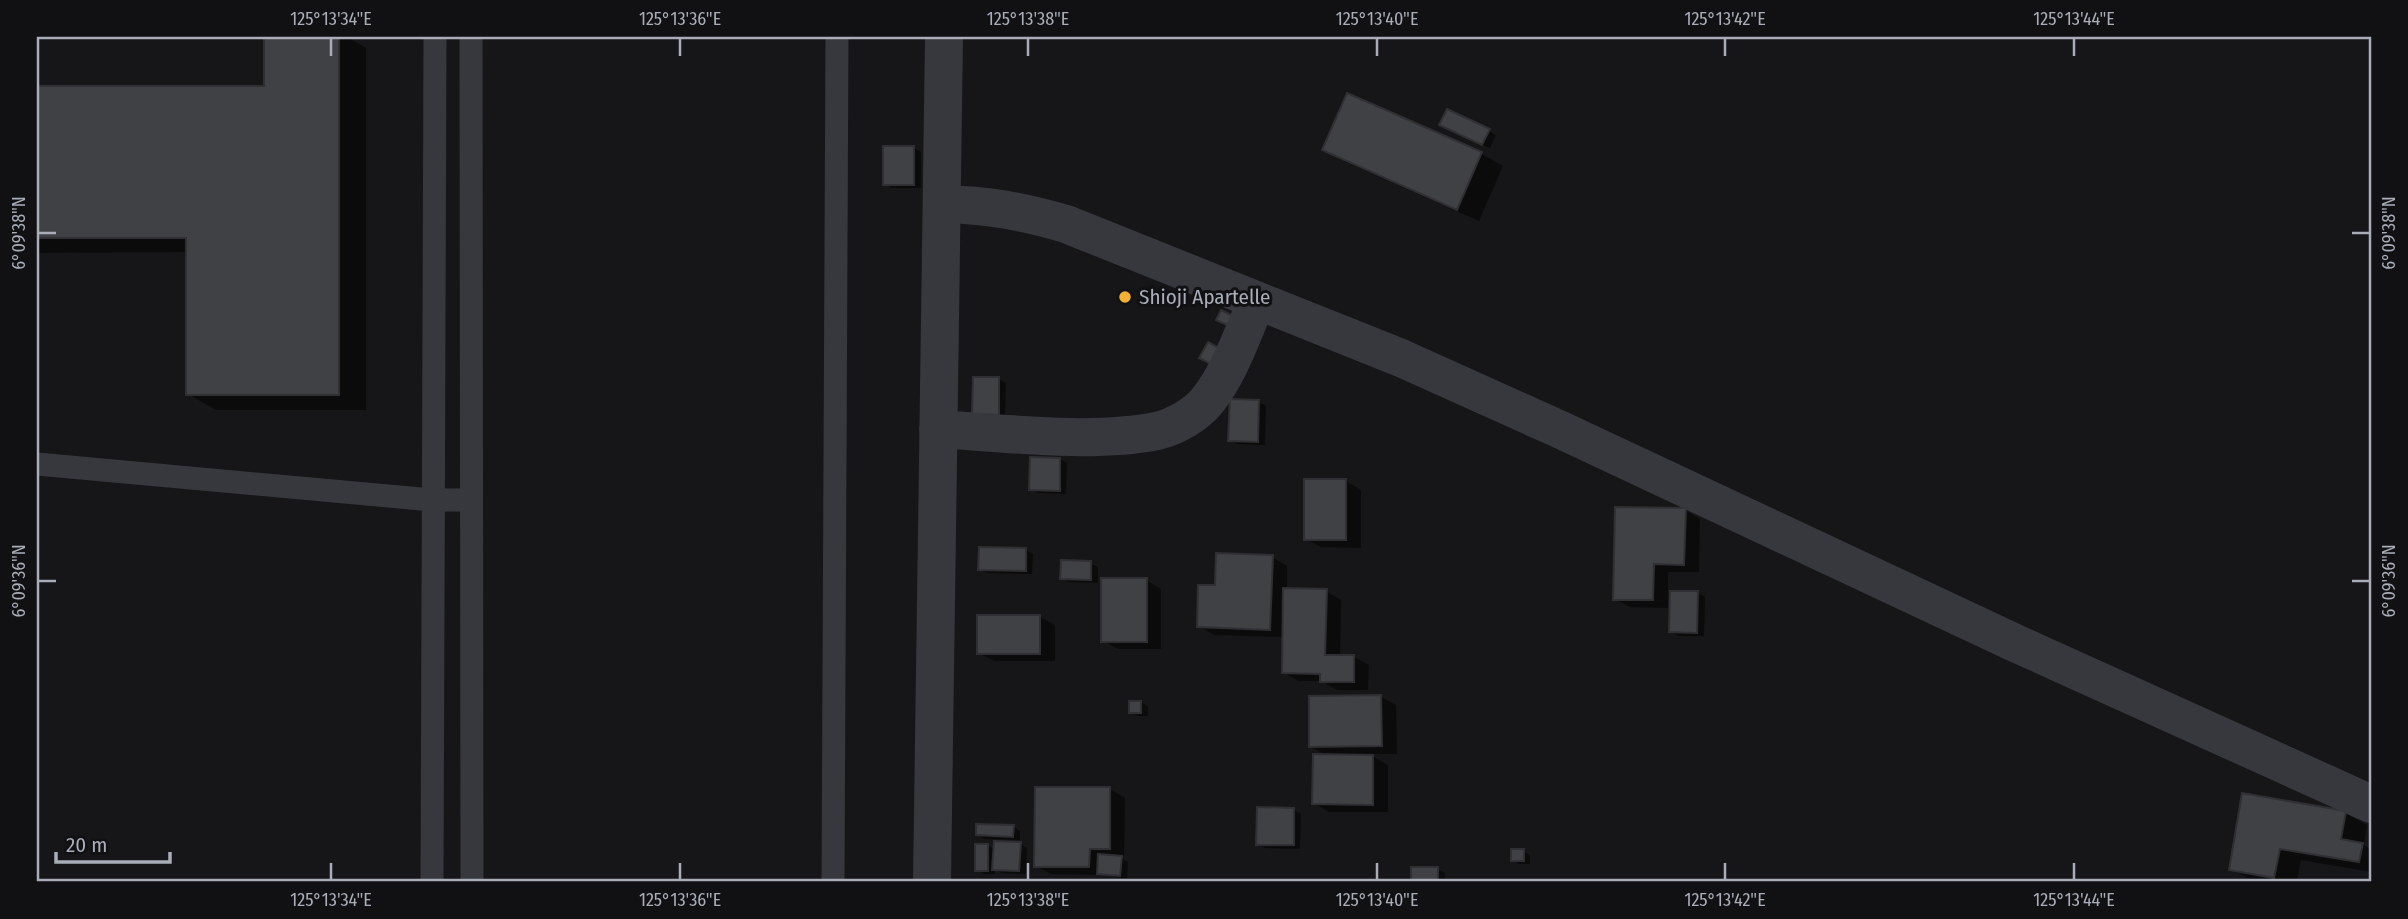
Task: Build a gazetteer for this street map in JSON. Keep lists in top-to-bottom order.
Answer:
{
  "places": ["Shioji Apartelle"],
  "scale_bar": "20 m",
  "coordinates": [
    "125°13'34\"E",
    "125°13'36\"E",
    "125°13'38\"E",
    "125°13'40\"E",
    "125°13'42\"E",
    "125°13'44\"E",
    "6°09'38\"N",
    "6°09'36\"N"
  ]
}
